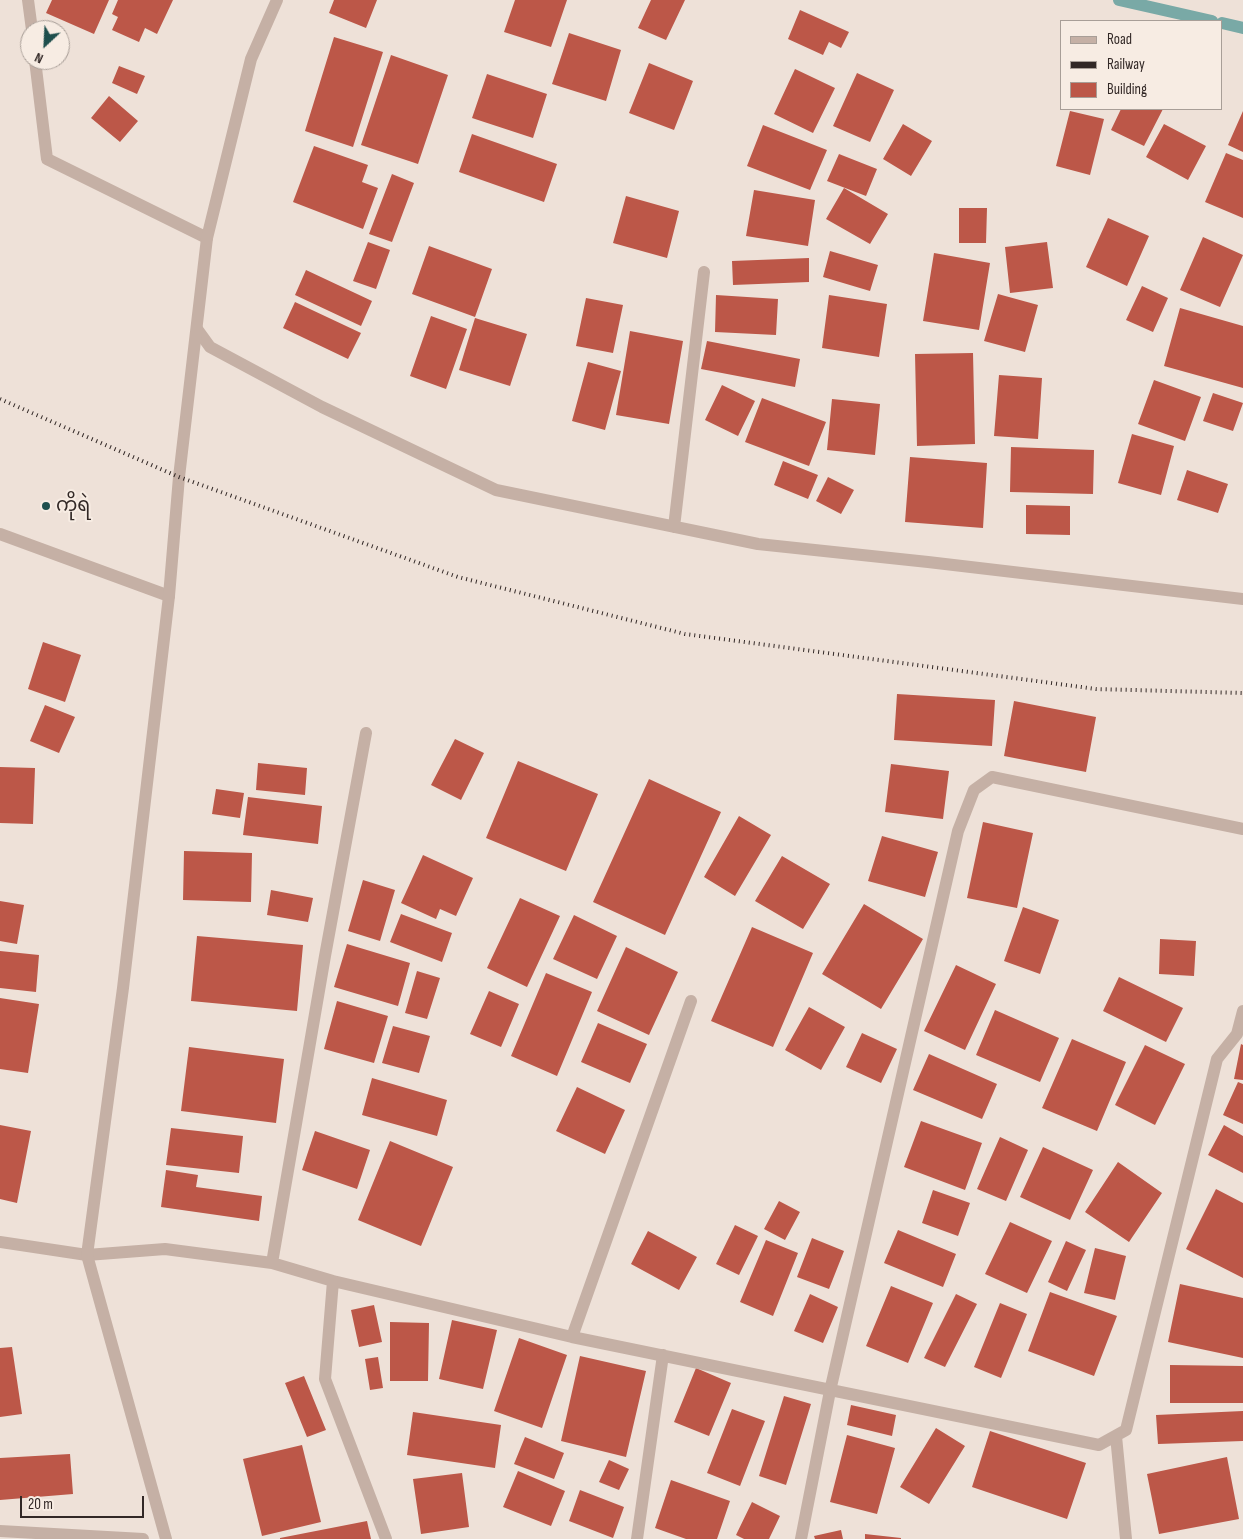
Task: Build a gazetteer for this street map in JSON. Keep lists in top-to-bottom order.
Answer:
{
  "places": ["ကိုရဲ"],
  "legend": ["Road", "Railway", "Building"],
  "scale_bar": "20 m",
  "north": "bottom left"
}
